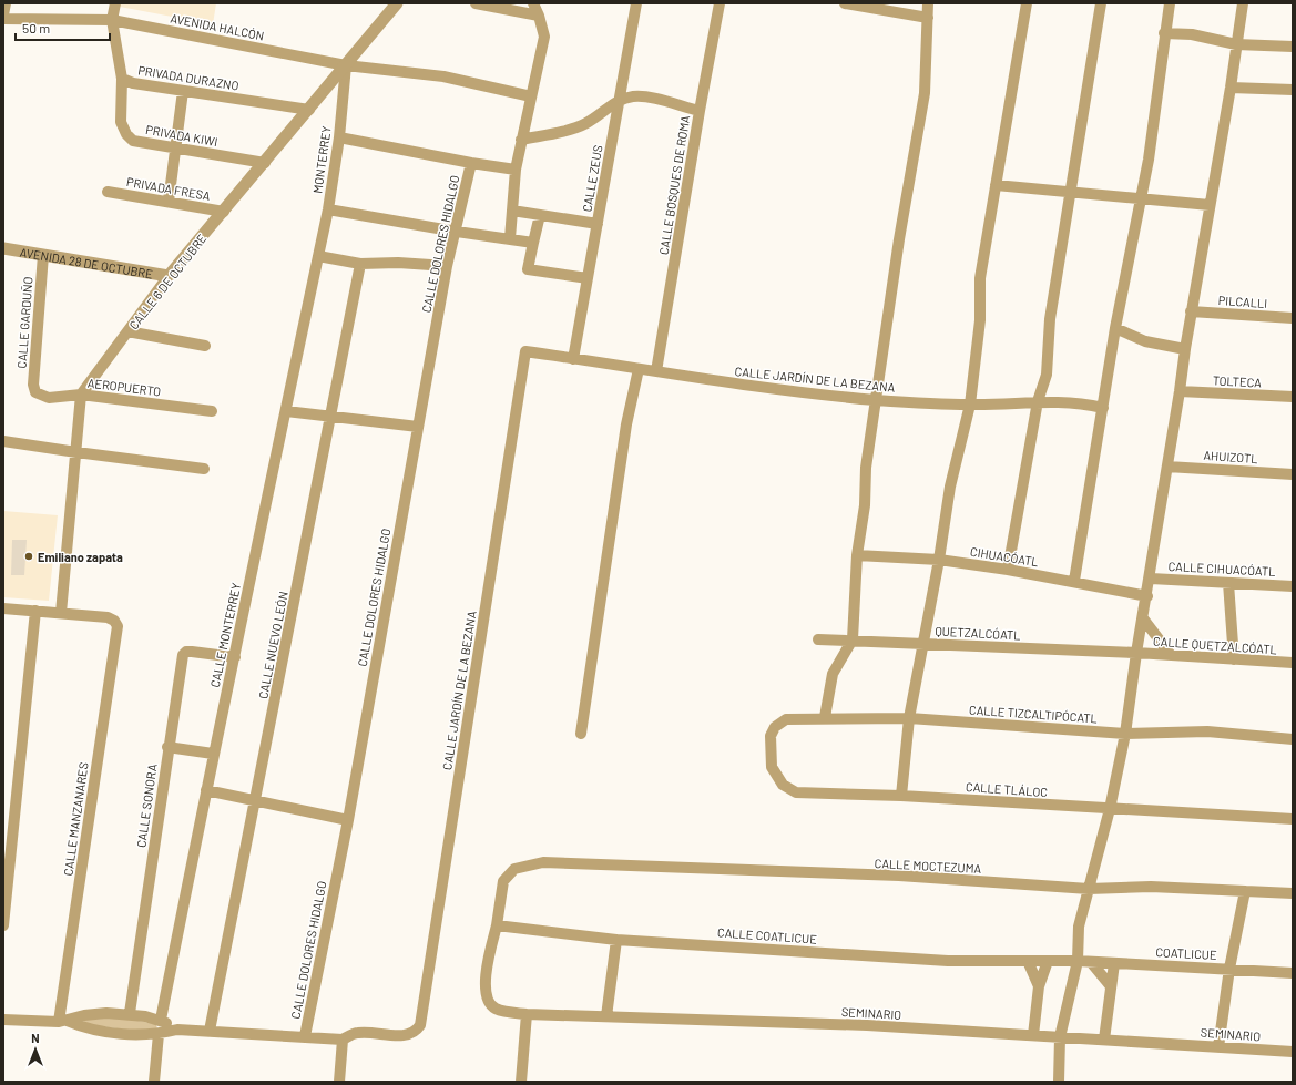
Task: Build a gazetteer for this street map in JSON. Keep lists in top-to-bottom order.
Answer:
{
  "streets": {
    "street": [
      "AVENIDA HALCÓN",
      "PRIVADA DURAZNO",
      "PRIVADA KIWI",
      "MONTERREY",
      "CALLE ZEUS",
      "CALLE BOSQUES DE ROMA",
      "PRIVADA FRESA",
      "CALLE DOLORES HIDALGO",
      "AVENIDA 28 DE OCTUBRE",
      "CALLE 6 DE OCTUBRE",
      "PILCALLI",
      "CALLE GARDUÑO",
      "CALLE JARDÍN DE LA BEZANA",
      "TOLTECA",
      "AEROPUERTO",
      "AHUIZOTL",
      "CIHUACÓATL",
      "CALLE CIHUACÓATL",
      "QUETZALCÓATL",
      "CALLE MONTERREY",
      "CALLE NUEVO LEÓN",
      "CALLE QUETZALCÓATL",
      "CALLE TIZCALTIPÓCATL",
      "CALLE TLÁLOC",
      "CALLE SONORA",
      "CALLE MANZANARES",
      "CALLE MOCTEZUMA",
      "CALLE COATLICUE",
      "COATLICUE",
      "SEMINARIO"
    ]
  },
  "crossings": [
    ["AVENIDA HALCÓN", "PRIVADA DURAZNO"],
    ["AVENIDA HALCÓN", "MONTERREY"],
    ["AVENIDA HALCÓN", "CALLE 6 DE OCTUBRE"],
    ["PRIVADA DURAZNO", "PRIVADA KIWI"],
    ["PRIVADA DURAZNO", "CALLE 6 DE OCTUBRE"],
    ["PRIVADA KIWI", "CALLE 6 DE OCTUBRE"],
    ["MONTERREY", "CALLE 6 DE OCTUBRE"],
    ["MONTERREY", "CALLE MONTERREY"],
    ["CALLE ZEUS", "CALLE JARDÍN DE LA BEZANA"],
    ["CALLE BOSQUES DE ROMA", "CALLE JARDÍN DE LA BEZANA"],
    ["PRIVADA FRESA", "CALLE 6 DE OCTUBRE"],
    ["AVENIDA 28 DE OCTUBRE", "CALLE 6 DE OCTUBRE"],
    ["AVENIDA 28 DE OCTUBRE", "CALLE GARDUÑO"],
    ["CALLE 6 DE OCTUBRE", "AEROPUERTO"],
    ["CALLE GARDUÑO", "AEROPUERTO"],
    ["QUETZALCÓATL", "CALLE QUETZALCÓATL"],
    ["CALLE MONTERREY", "CALLE SONORA"],
    ["CALLE TIZCALTIPÓCATL", "CALLE TLÁLOC"],
    ["CALLE MOCTEZUMA", "CALLE COATLICUE"],
    ["CALLE MOCTEZUMA", "SEMINARIO"],
    ["CALLE COATLICUE", "COATLICUE"],
    ["CALLE COATLICUE", "SEMINARIO"]
  ],
  "places": ["Emiliano zapata"],
  "scale_bar": "50 m",
  "north": "top"
}
